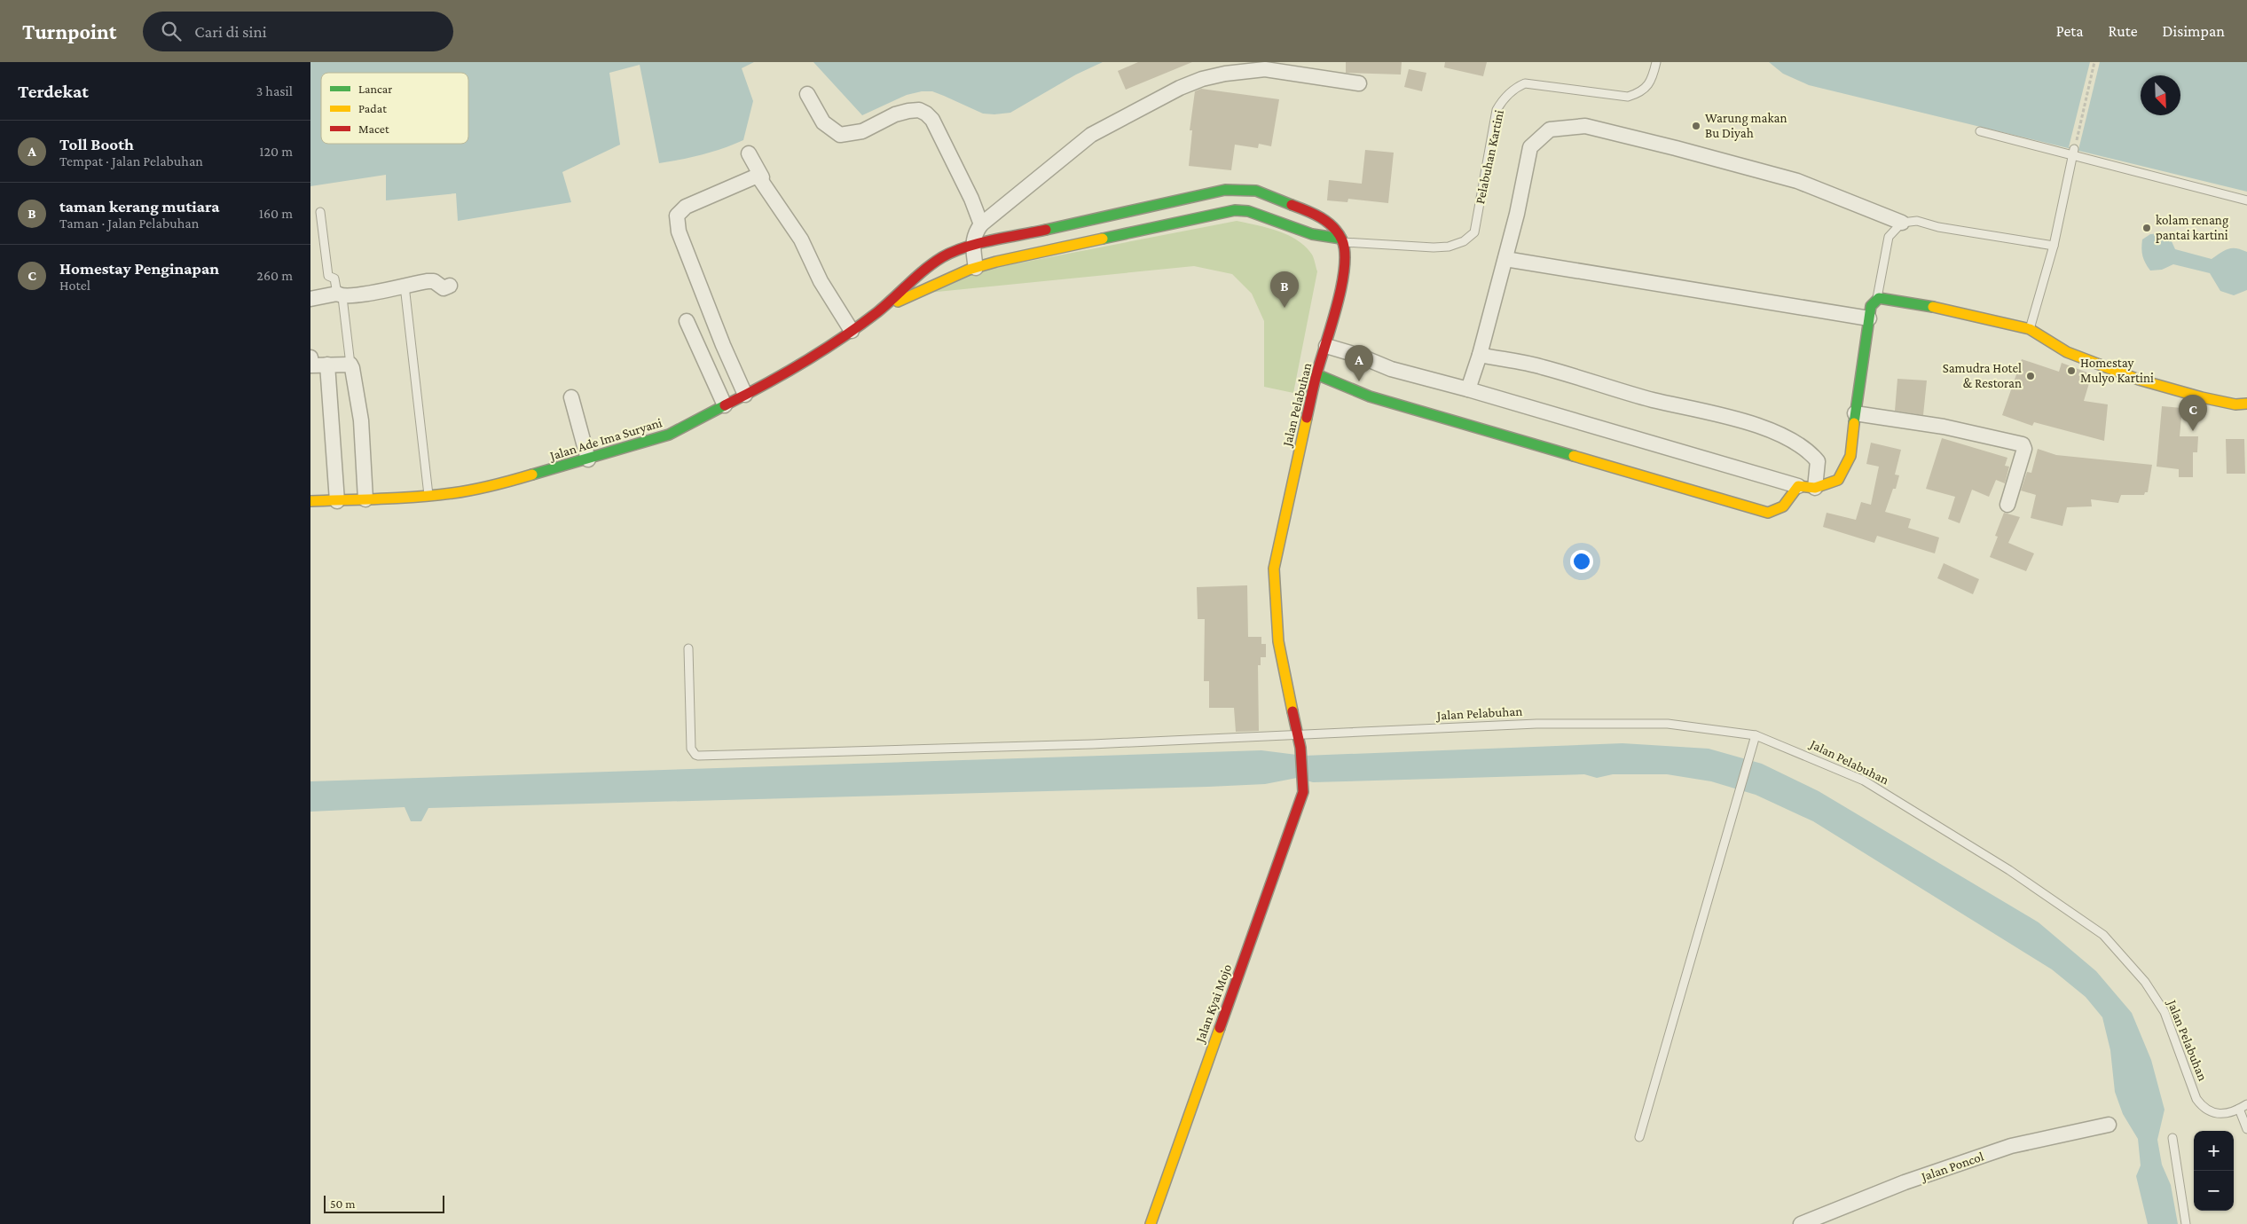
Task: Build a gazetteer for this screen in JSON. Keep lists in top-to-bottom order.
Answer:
{
  "streets": {
    "main road": ["Jalan Pelabuhan", "Jalan Ade Ima Suryani", "Jalan Kyai Mojo"],
    "street": ["Jalan Poncol"],
    "lane": ["Pelabuhan Kartini"]
  },
  "crossings": [
    ["Pelabuhan Kartini", "Jalan Pelabuhan"],
    ["Jalan Pelabuhan", "Jalan Kyai Mojo"]
  ],
  "places": [
    "Warung makan Bu Diyah",
    "kolam renang pantai kartini",
    "Homestay Mulyo Kartini",
    "Samudra Hotel & Restoran"
  ],
  "legend": ["Lancar", "Padat", "Macet"],
  "scale_bar": "50 m",
  "north": "bottom right",
  "page": {
    "header": "Turnpoint",
    "search": "Cari di sini",
    "nav": ["Peta", "Rute", "Disimpan"],
    "heading": ["Terdekat", "3 hasil"],
    "list": [
      {
        "mark": "A",
        "name": "Toll Booth",
        "note": "Tempat · Jalan Pelabuhan",
        "value": "120 m"
      },
      {
        "mark": "B",
        "name": "taman kerang mutiara",
        "note": "Taman · Jalan Pelabuhan",
        "value": "160 m"
      },
      {
        "mark": "C",
        "name": "Homestay Penginapan",
        "note": "Hotel",
        "value": "260 m"
      }
    ],
    "pins": ["B", "A", "C"],
    "map_buttons": ["+", "−"],
    "scale": "50 m"
  }
}
